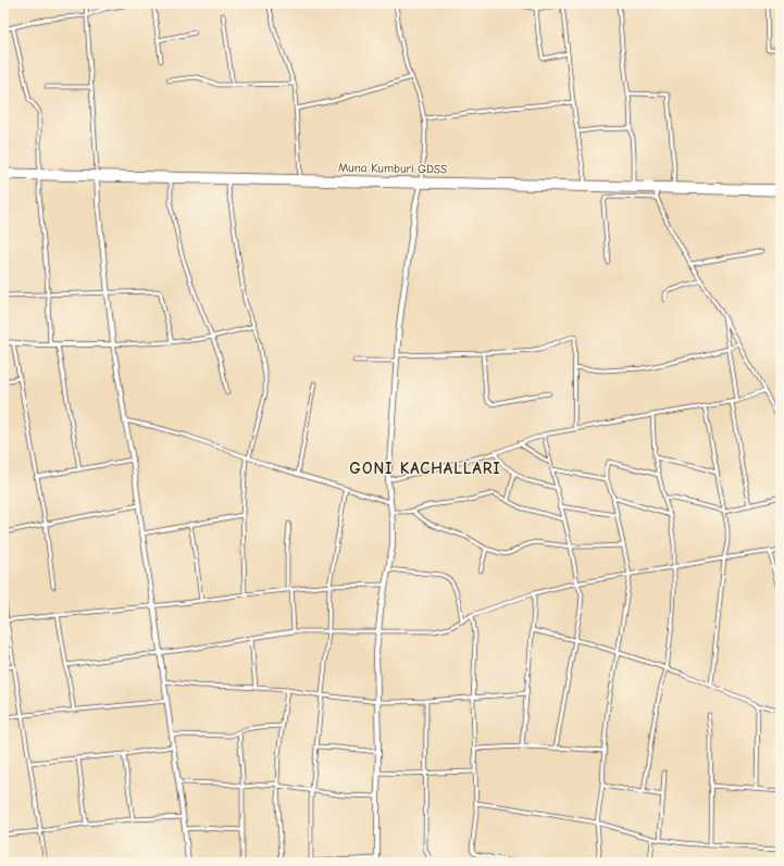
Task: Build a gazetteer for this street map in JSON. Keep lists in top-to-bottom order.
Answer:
{
  "streets": {
    "highway": ["Muna Kumburi GDSS"]
  },
  "districts": ["GONI KACHALLARI"]
}
